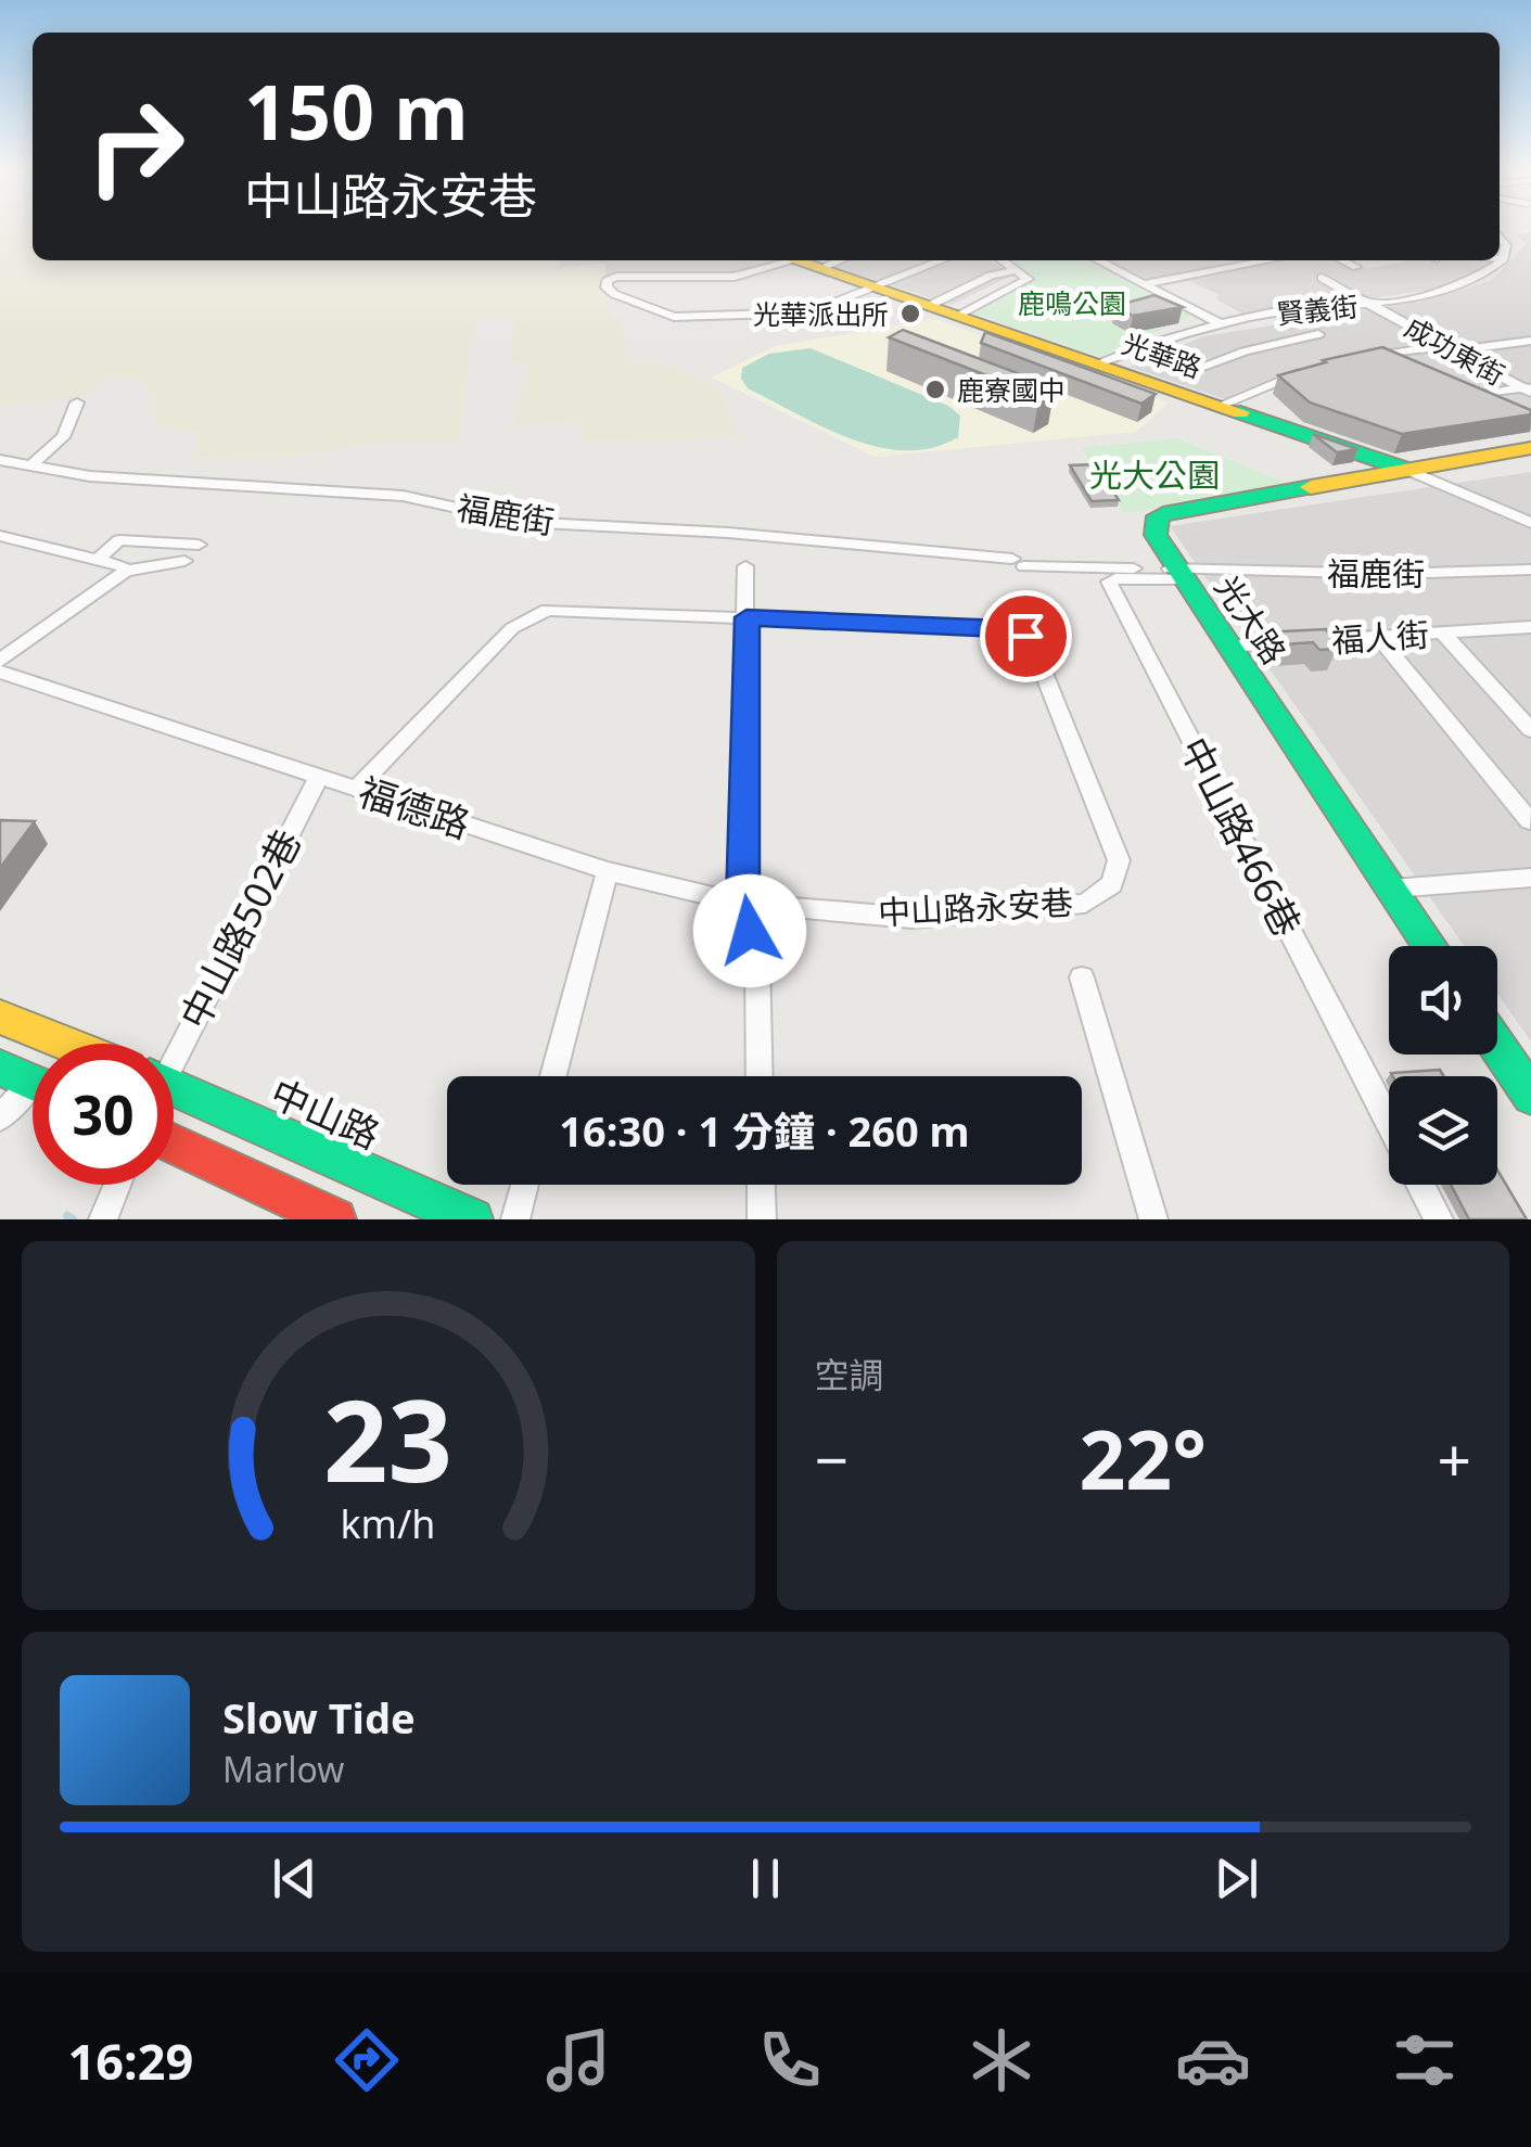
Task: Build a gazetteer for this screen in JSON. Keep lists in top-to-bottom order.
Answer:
{
  "streets": {
    "street": [
      "賢義街",
      "成功東街",
      "光華路",
      "福鹿街",
      "光大路",
      "福人街",
      "福德路",
      "中山路466巷",
      "中山路永安巷",
      "中山路502巷",
      "中山路"
    ]
  },
  "crossings": [
    ["賢義街", "成功東街"],
    ["賢義街", "光華路"],
    ["光華路", "光大路"],
    ["福鹿街", "光大路"],
    ["福鹿街", "中山路466巷"],
    ["光大路", "福人街"],
    ["光大路", "中山路466巷"],
    ["福德路", "中山路永安巷"],
    ["福德路", "中山路502巷"]
  ],
  "parks": ["鹿鳴公園", "光大公園"],
  "places": ["光華派出所", "鹿寮國中"],
  "page": {
    "turn": ["150 m", "中山路永安巷"],
    "limit": "30",
    "trip": "16:30 · 1 分鐘 · 260 m",
    "tile": "空調",
    "heat": ["−", "22°", "+"],
    "song": ["Slow Tide", "Marlow"],
    "tabs": "16:29",
    "gauge": ["23", "km/h"]
  }
}
